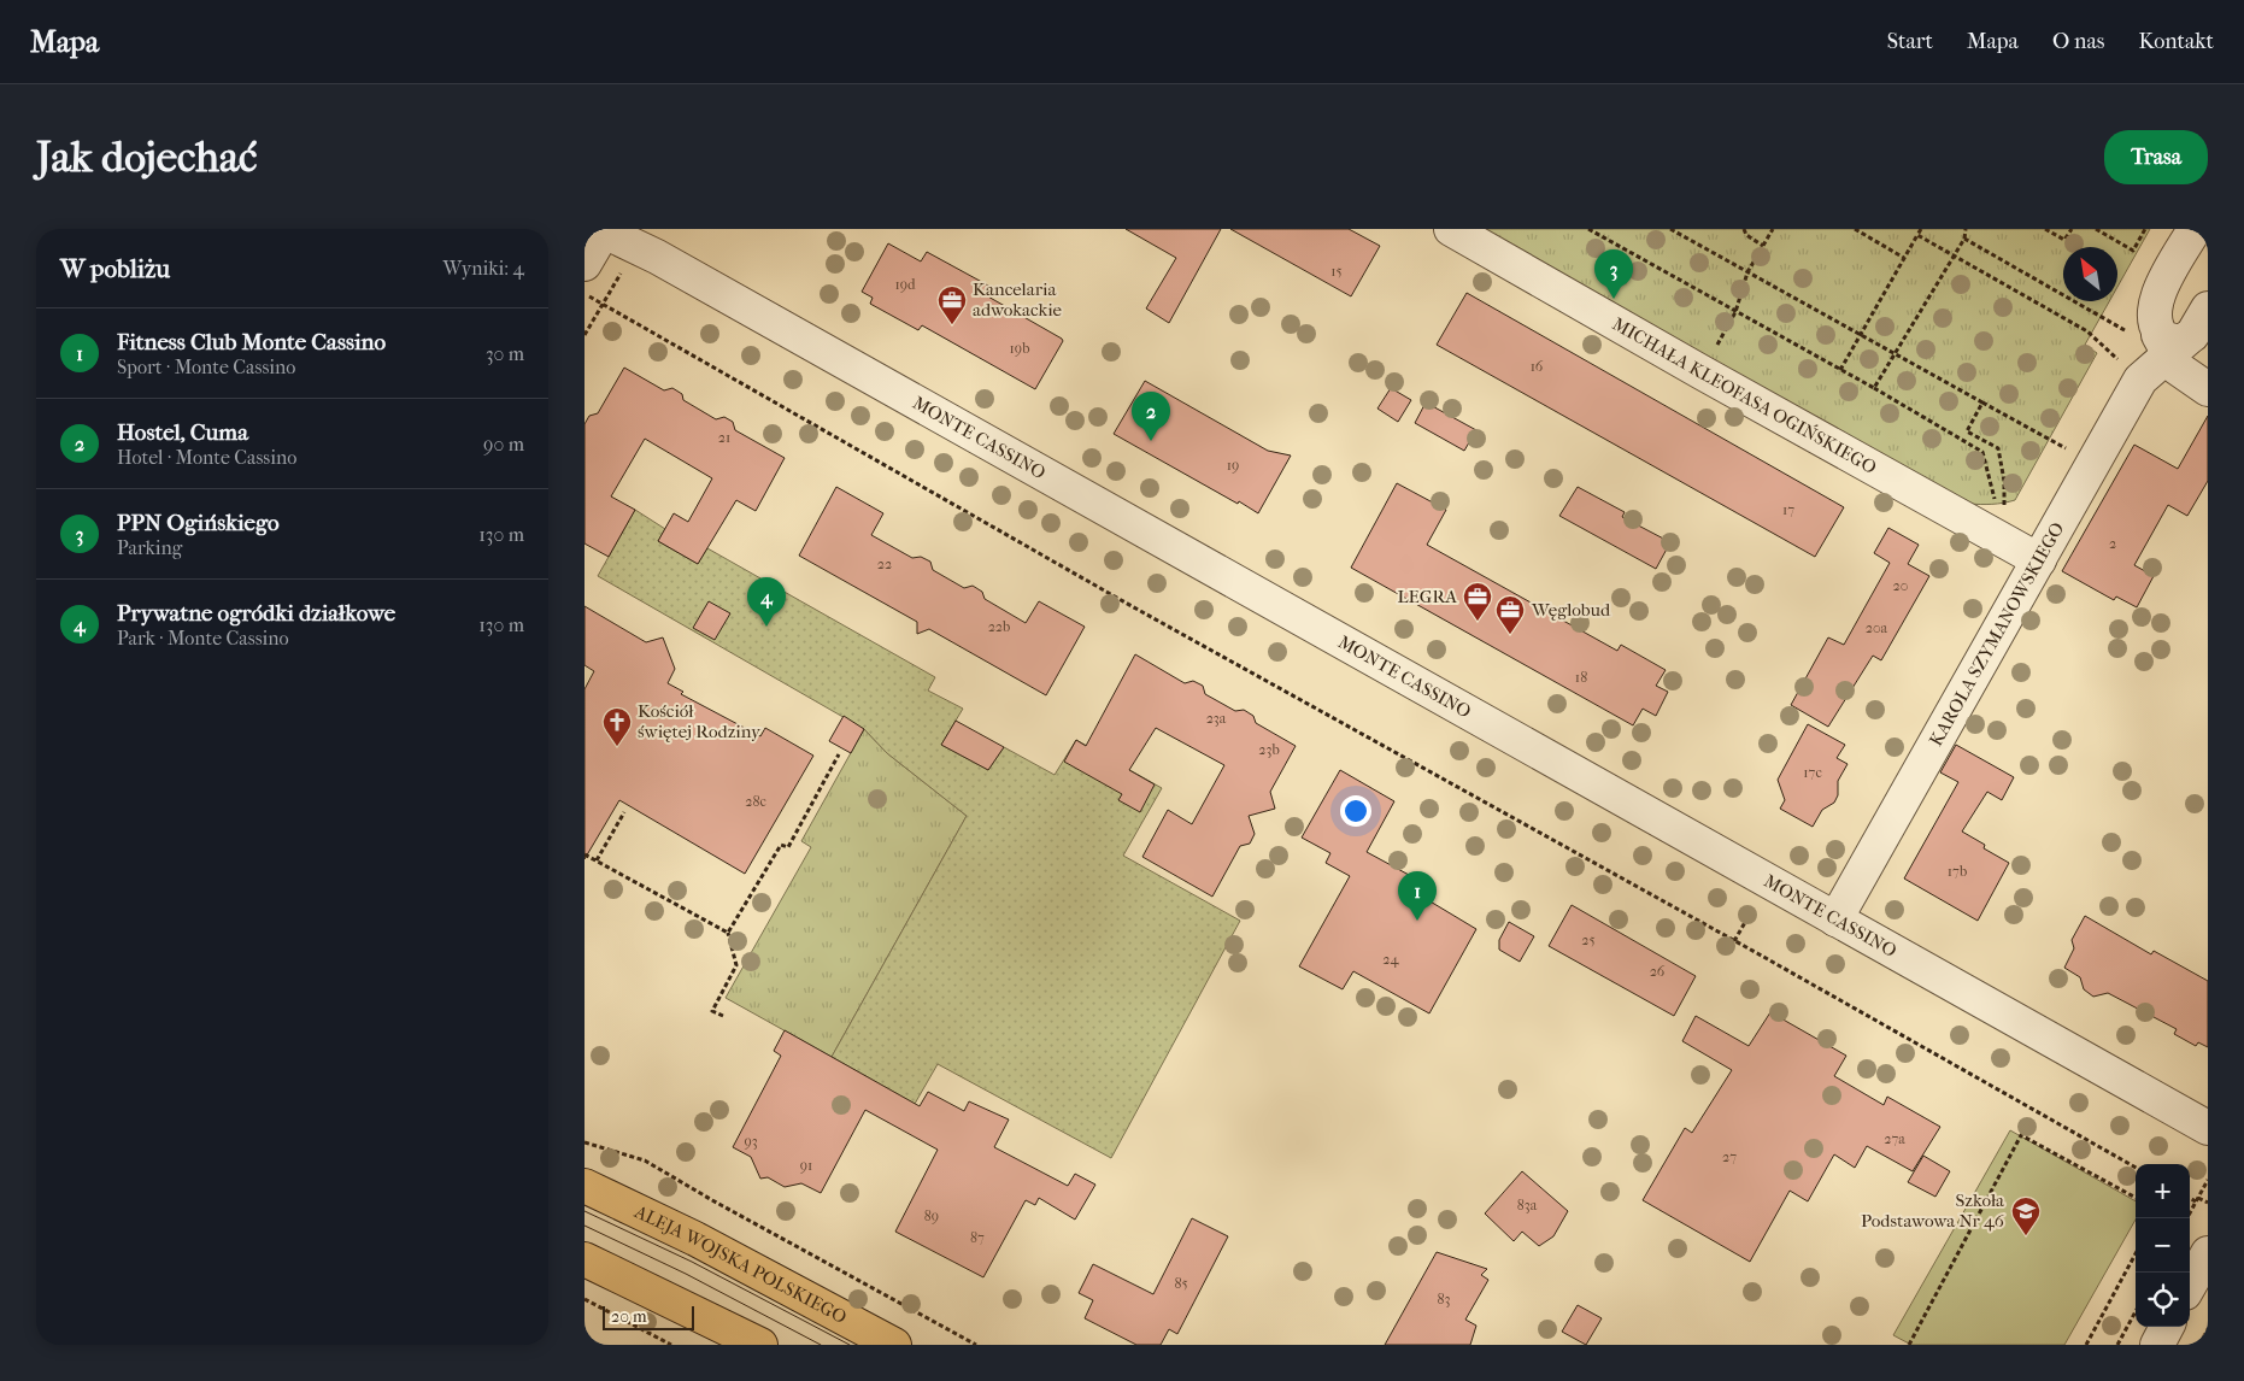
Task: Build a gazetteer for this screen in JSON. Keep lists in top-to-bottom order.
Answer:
{
  "streets": {
    "main road": ["ALEJA WOJSKA POLSKIEGO"],
    "street": ["MICHAŁA KLEOFASA OGIŃSKIEGO", "MONTE CASSINO", "KAROLA SZYMANOWSKIEGO"]
  },
  "crossings": [
    ["MICHAŁA KLEOFASA OGIŃSKIEGO", "KAROLA SZYMANOWSKIEGO"],
    ["MONTE CASSINO", "KAROLA SZYMANOWSKIEGO"]
  ],
  "places": {
    "office": ["Kancelaria adwokackie", "LEGRA", "Węglobud"],
    "church": ["Kościół świętej Rodziny"],
    "school or university": ["Szkoła Podstawowa Nr 46"]
  },
  "house_numbers": [
    "15",
    "19d",
    "19b",
    "16",
    "21",
    "19",
    "17",
    "2",
    "22",
    "20",
    "22b",
    "20a",
    "18",
    "23a",
    "23b",
    "17c",
    "28c",
    "17b",
    "25",
    "24",
    "26",
    "27a",
    "93",
    "27",
    "91",
    "83a",
    "89",
    "87",
    "85",
    "83"
  ],
  "scale_bar": "20 m",
  "north": "top left",
  "page": {
    "header": "Mapa",
    "nav": [
      "Start",
      "Mapa",
      "O nas",
      "Kontakt"
    ],
    "buttons": "Trasa",
    "title": "Jak dojechać",
    "heading": ["W pobliżu", "Wyniki: 4"],
    "pins": [
      "3",
      "2",
      "4",
      "1"
    ],
    "list": [
      {
        "mark": "1",
        "name": "Fitness Club Monte Cassino",
        "note": "Sport · Monte Cassino",
        "value": "30 m"
      },
      {
        "mark": "2",
        "name": "Hostel, Cuma",
        "note": "Hotel · Monte Cassino",
        "value": "90 m"
      },
      {
        "mark": "3",
        "name": "PPN Ogińskiego",
        "note": "Parking",
        "value": "130 m"
      },
      {
        "mark": "4",
        "name": "Prywatne ogródki działkowe",
        "note": "Park · Monte Cassino",
        "value": "130 m"
      }
    ],
    "map_buttons": ["+", "−"],
    "scale": "20 m"
  }
}
